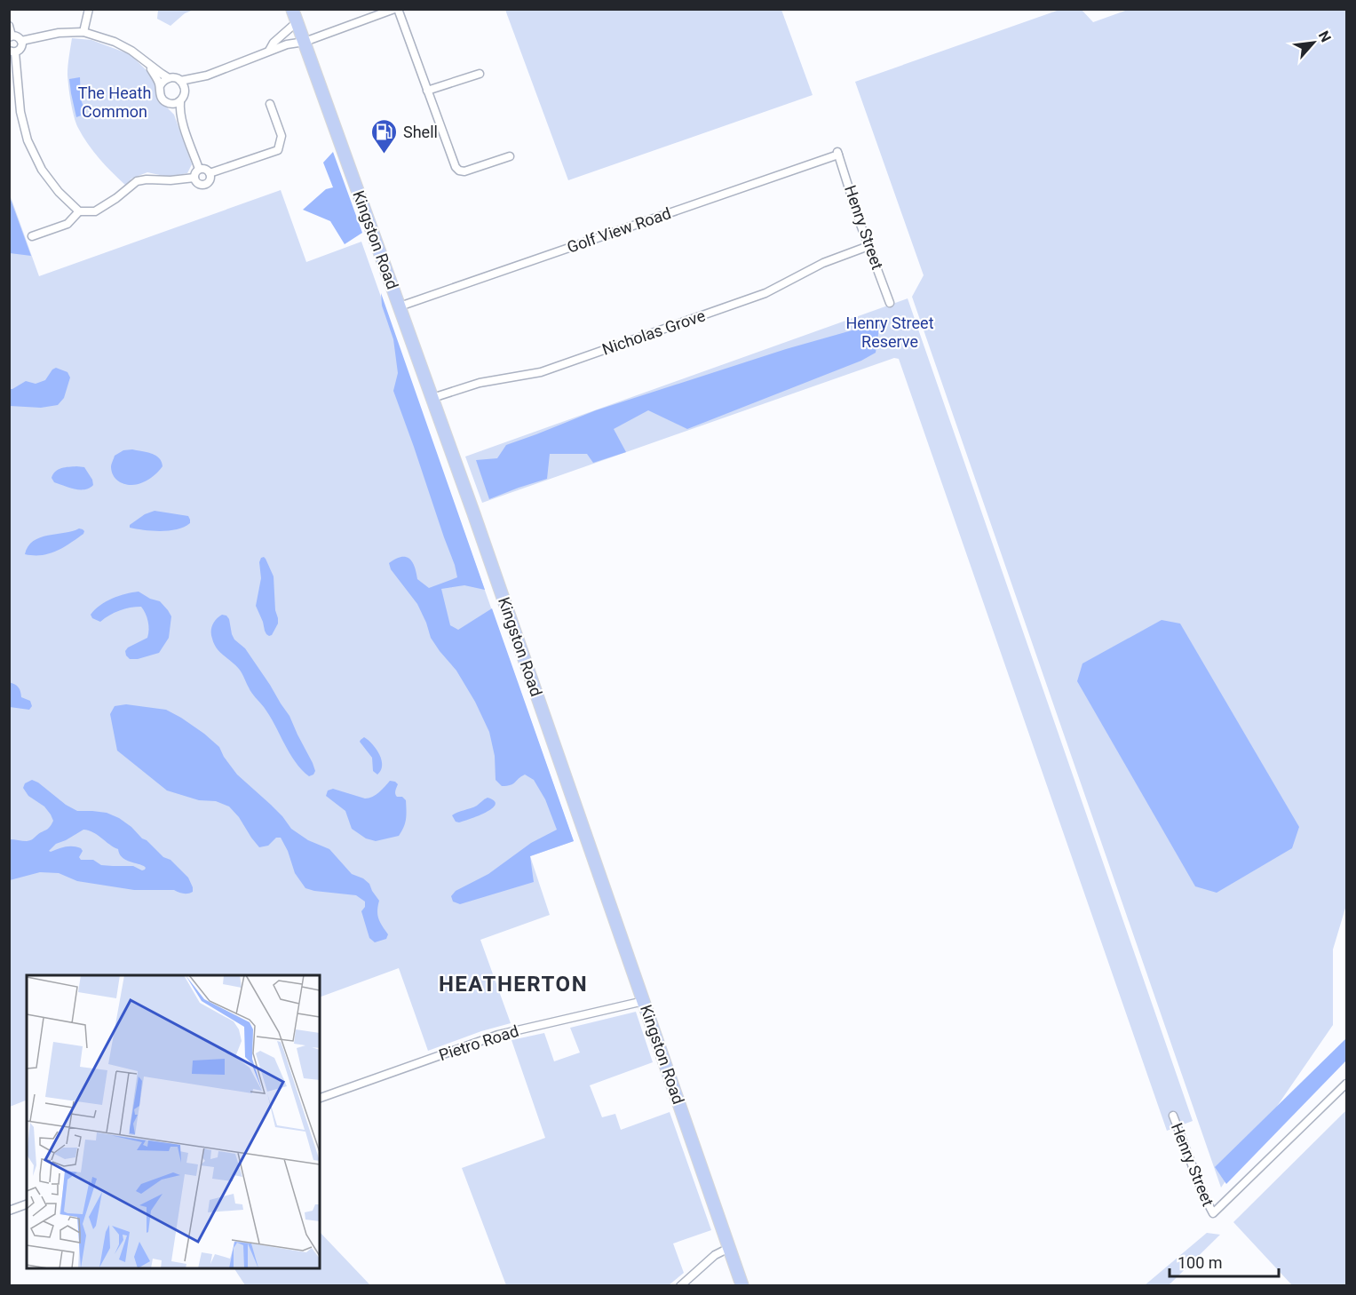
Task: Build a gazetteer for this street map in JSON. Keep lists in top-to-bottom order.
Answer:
{
  "streets": {
    "main road": ["Kingston Road"],
    "street": [
      "Henry Street",
      "Golf View Road",
      "Nicholas Grove",
      "Pietro Road"
    ]
  },
  "crossings": [
    ["Henry Street", "Golf View Road"],
    ["Henry Street", "Nicholas Grove"],
    ["Golf View Road", "Kingston Road"],
    ["Kingston Road", "Nicholas Grove"],
    ["Kingston Road", "Pietro Road"]
  ],
  "districts": ["HEATHERTON"],
  "parks": ["The Heath Common", "Henry Street Reserve"],
  "places": {
    "fuel station": ["Shell"]
  },
  "scale_bar": "100 m",
  "north": "top right"
}
